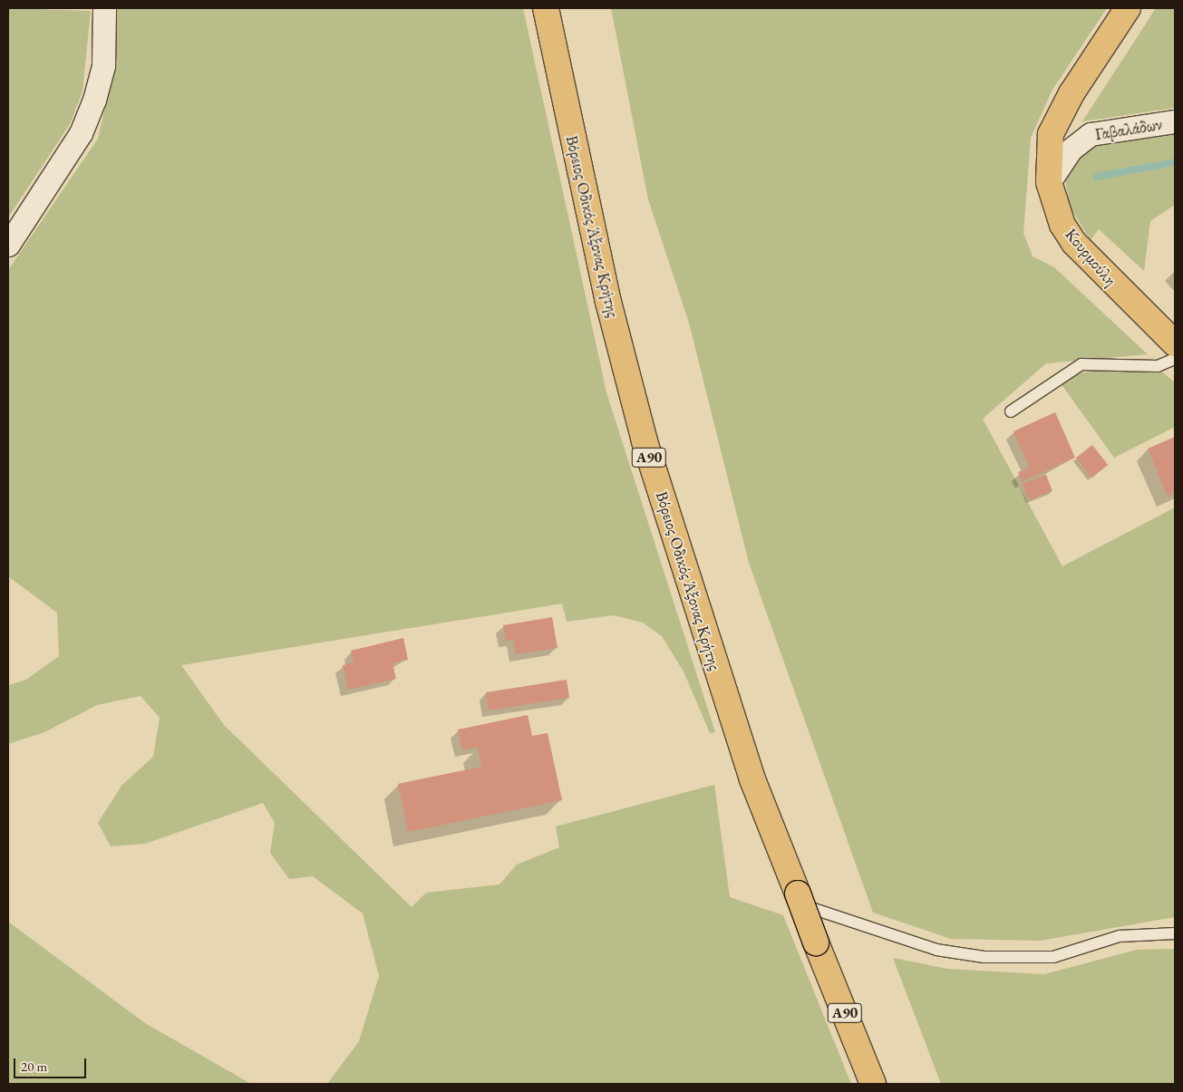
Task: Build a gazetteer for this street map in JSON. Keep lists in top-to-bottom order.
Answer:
{
  "streets": {
    "main road": ["Βόρειος Οδικός Άξονας Κρήτης", "Κουρμούλη", "Α90"],
    "street": ["Γαβαλάδων"]
  },
  "crossings": [
    ["Γαβαλάδων", "Κουρμούλη"]
  ],
  "scale_bar": "20 m"
}
